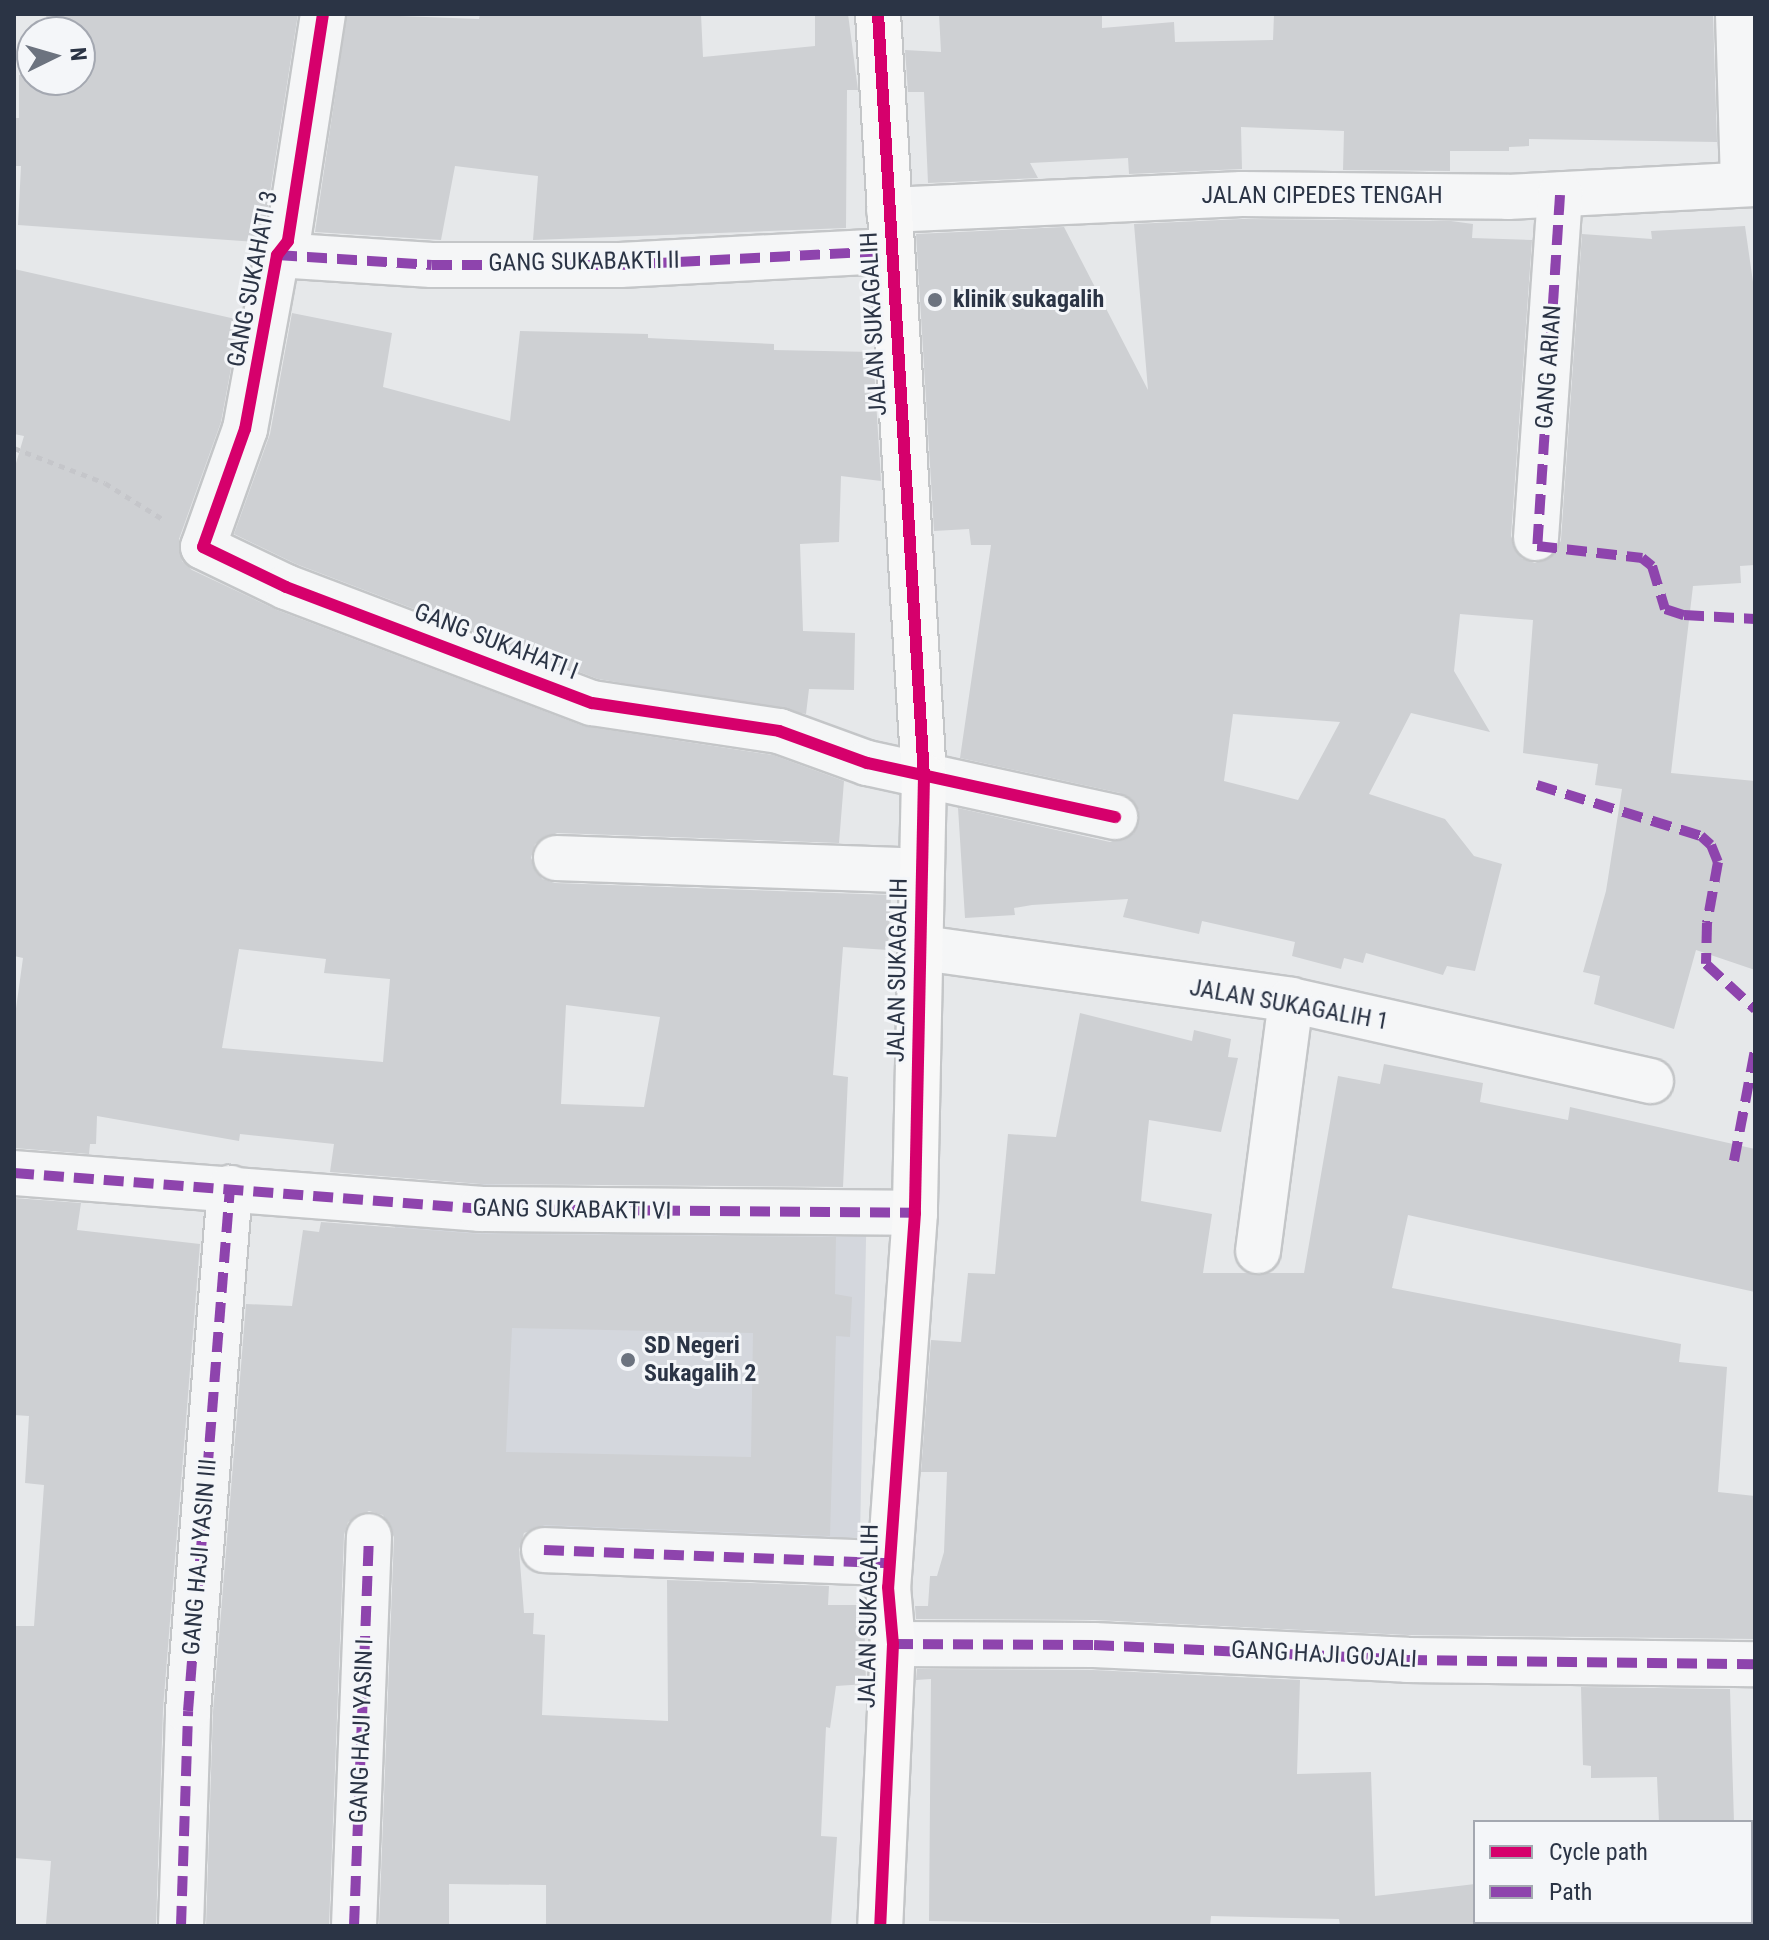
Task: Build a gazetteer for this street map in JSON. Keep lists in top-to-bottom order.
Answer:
{
  "streets": {
    "street": [
      "JALAN CIPEDES TENGAH",
      "GANG SUKABAKTI II",
      "GANG SUKAHATI 3",
      "JALAN SUKAGALIH",
      "GANG ARIAN",
      "GANG SUKAHATI I",
      "JALAN SUKAGALIH 1",
      "GANG SUKABAKTI VI",
      "GANG HAJI YASIN III",
      "GANG HAJI GOJALI",
      "GANG HAJI YASIN I"
    ]
  },
  "crossings": [
    ["JALAN CIPEDES TENGAH", "GANG SUKABAKTI II"],
    ["JALAN CIPEDES TENGAH", "JALAN SUKAGALIH"],
    ["JALAN CIPEDES TENGAH", "GANG ARIAN"],
    ["GANG SUKABAKTI II", "GANG SUKAHATI 3"],
    ["GANG SUKABAKTI II", "JALAN SUKAGALIH"],
    ["GANG SUKAHATI 3", "GANG SUKAHATI I"],
    ["JALAN SUKAGALIH", "GANG SUKAHATI I"],
    ["JALAN SUKAGALIH", "JALAN SUKAGALIH 1"],
    ["JALAN SUKAGALIH", "GANG SUKABAKTI VI"],
    ["JALAN SUKAGALIH", "GANG HAJI GOJALI"],
    ["GANG SUKABAKTI VI", "GANG HAJI YASIN III"]
  ],
  "places": ["klinik sukagalih", "SD Negeri Sukagalih 2"],
  "legend": ["Cycle path", "Path"],
  "north": "right"
}
